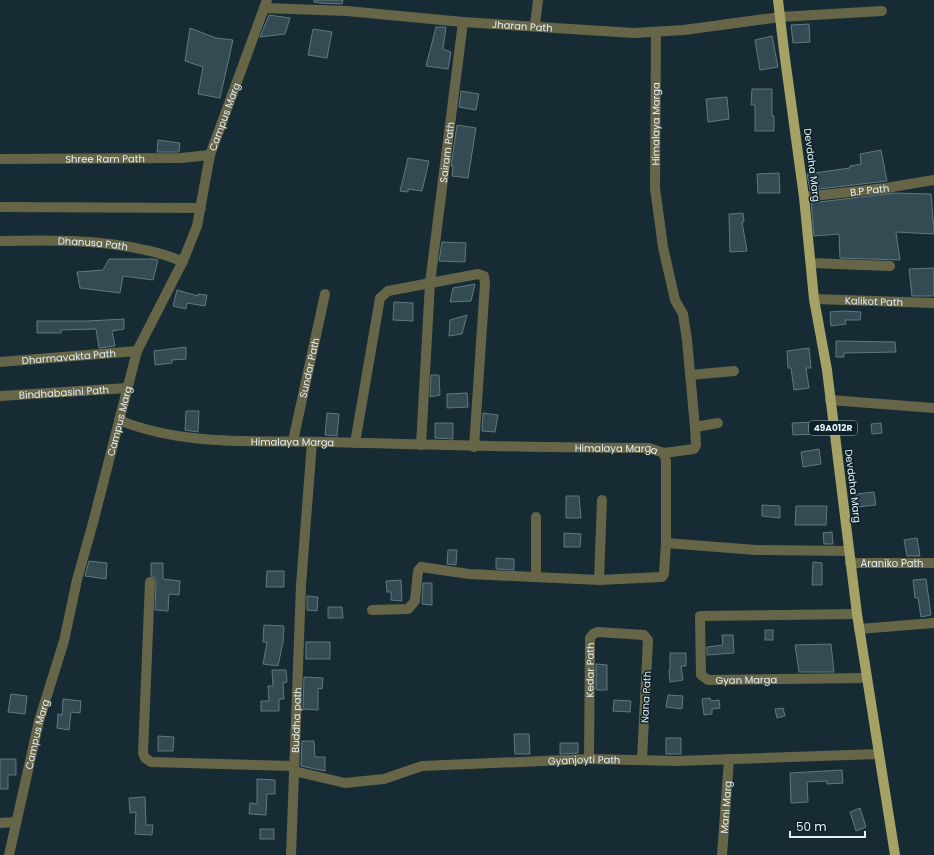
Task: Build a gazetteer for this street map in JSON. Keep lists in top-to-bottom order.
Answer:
{
  "streets": {
    "main road": ["Devdaha Marg", "49A012R"],
    "street": [
      "Jharan Path",
      "Campus Marg",
      "Himalaya Marga",
      "Sairam Path",
      "Shree Ram Path",
      "B.P Path",
      "Dhanusa Path",
      "Kalikot Path",
      "Dharmavakta Path",
      "Sundar Path",
      "Bindhabasini Path",
      "Araniko Path",
      "Kedar Path",
      "Gyan Marga",
      "Nana Path",
      "Buddha path",
      "Gyanjoyti Path",
      "Mani Marg"
    ]
  },
  "crossings": [
    ["Jharan Path", "Campus Marg"],
    ["Jharan Path", "Himalaya Marga"],
    ["Jharan Path", "Sairam Path"],
    ["Jharan Path", "Devdaha Marg"],
    ["Campus Marg", "Himalaya Marga"],
    ["Campus Marg", "Shree Ram Path"],
    ["Campus Marg", "Dhanusa Path"],
    ["Campus Marg", "Dharmavakta Path"],
    ["Campus Marg", "Bindhabasini Path"],
    ["Himalaya Marga", "Sairam Path"],
    ["Himalaya Marga", "Sundar Path"],
    ["Himalaya Marga", "Buddha path"],
    ["Devdaha Marg", "B.P Path"],
    ["Devdaha Marg", "Kalikot Path"],
    ["Devdaha Marg", "Araniko Path"],
    ["Devdaha Marg", "Gyan Marga"],
    ["Devdaha Marg", "Gyanjoyti Path"],
    ["Kedar Path", "Nana Path"],
    ["Kedar Path", "Gyanjoyti Path"],
    ["Nana Path", "Gyanjoyti Path"],
    ["Buddha path", "Gyanjoyti Path"],
    ["Gyanjoyti Path", "Mani Marg"]
  ],
  "scale_bar": "50 m"
}
